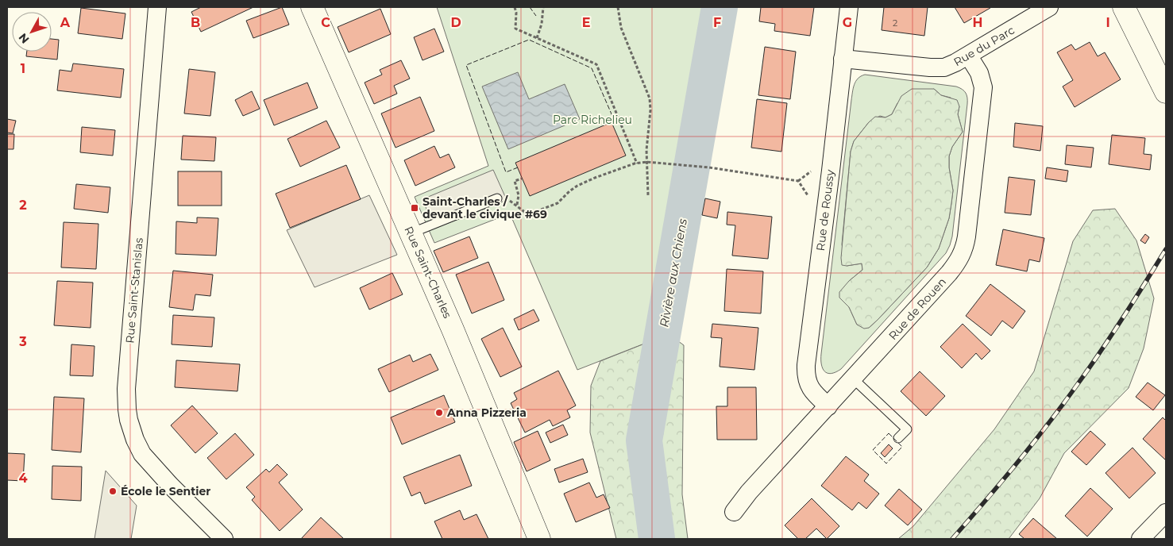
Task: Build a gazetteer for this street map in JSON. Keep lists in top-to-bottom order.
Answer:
{
  "streets": {
    "street": [
      "Rue du Parc",
      "Rue de Roussy",
      "Rue Saint-Charles",
      "Rue Saint-Stanislas",
      "Rue de Rouen"
    ]
  },
  "crossings": [
    ["Rue du Parc", "Rue de Roussy"],
    ["Rue du Parc", "Rue de Rouen"],
    ["Rue de Roussy", "Rue de Rouen"]
  ],
  "water": ["Rivière aux Chiens"],
  "parks": ["Parc Richelieu"],
  "places": {
    "transit": ["Saint-Charles / devant le civique #69"],
    "other": ["Anna Pizzeria", "École le Sentier"]
  },
  "house_numbers": ["2"],
  "north": "bottom left",
  "grid": {
    "columns": [
      "A",
      "B",
      "C",
      "D",
      "E",
      "F",
      "G",
      "H",
      "I"
    ],
    "rows": [
      "1",
      "2",
      "3",
      "4"
    ]
  }
}
